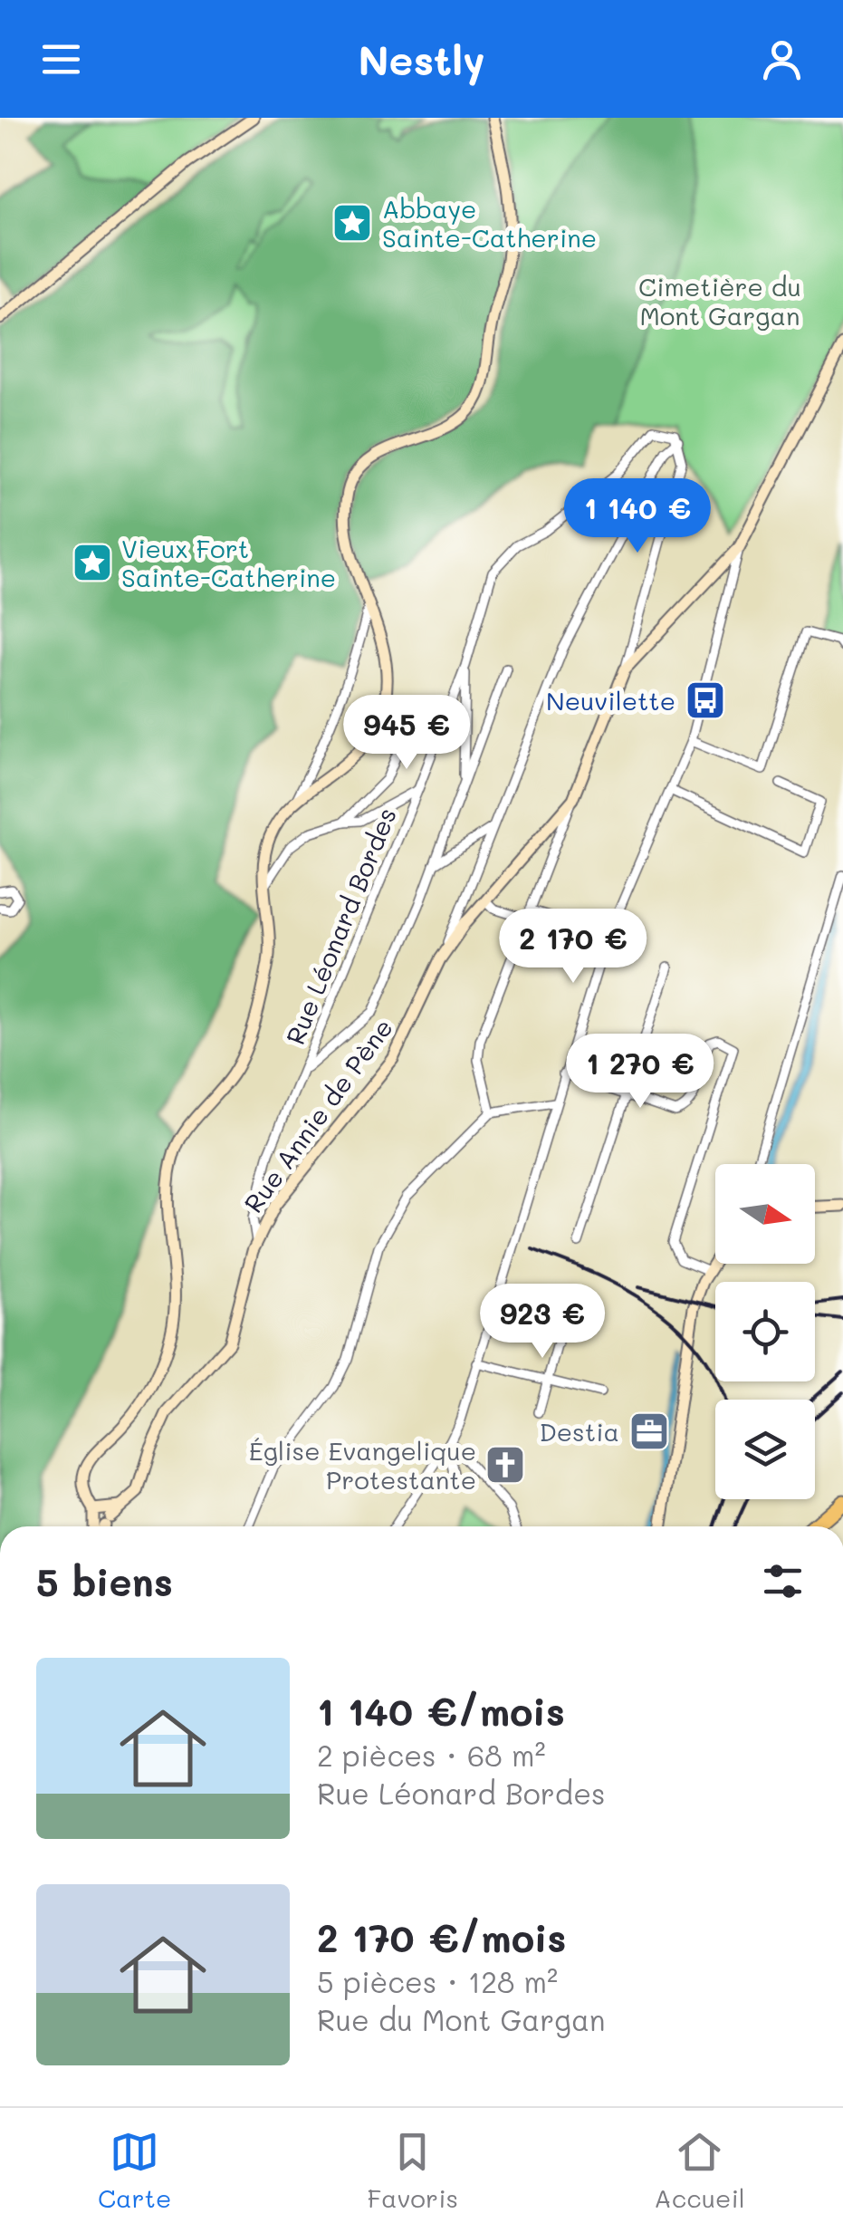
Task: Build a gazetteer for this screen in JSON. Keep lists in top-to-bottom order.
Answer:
{
  "streets": {
    "street": ["Rue Léonard Bordes", "Rue Annie de Pène"]
  },
  "crossings": [
    ["Rue Léonard Bordes", "Rue Annie de Pène"]
  ],
  "parks": ["Cimetière du Mont Gargan"],
  "places": {
    "place": ["Abbaye Sainte-Catherine", "Vieux Fort Sainte-Catherine"],
    "bus stop": ["Neuvilette"],
    "office": ["Destia"],
    "church": ["Église Evangelique Protestante"]
  },
  "north": "right",
  "page": {
    "header": "Nestly",
    "price": [
      "1 140 €",
      "945 €",
      "2 170 €",
      "1 270 €",
      "923 €"
    ],
    "heading": "5 biens",
    "list": [
      {
        "name": "1 140 €/mois",
        "note": "2 pièces · 68 m² · Rue Léonard Bordes"
      },
      {
        "name": "2 170 €/mois",
        "note": "5 pièces · 128 m² · Rue du Mont Gargan"
      }
    ],
    "tabs": ["Carte", "Favoris", "Accueil"]
  }
}
